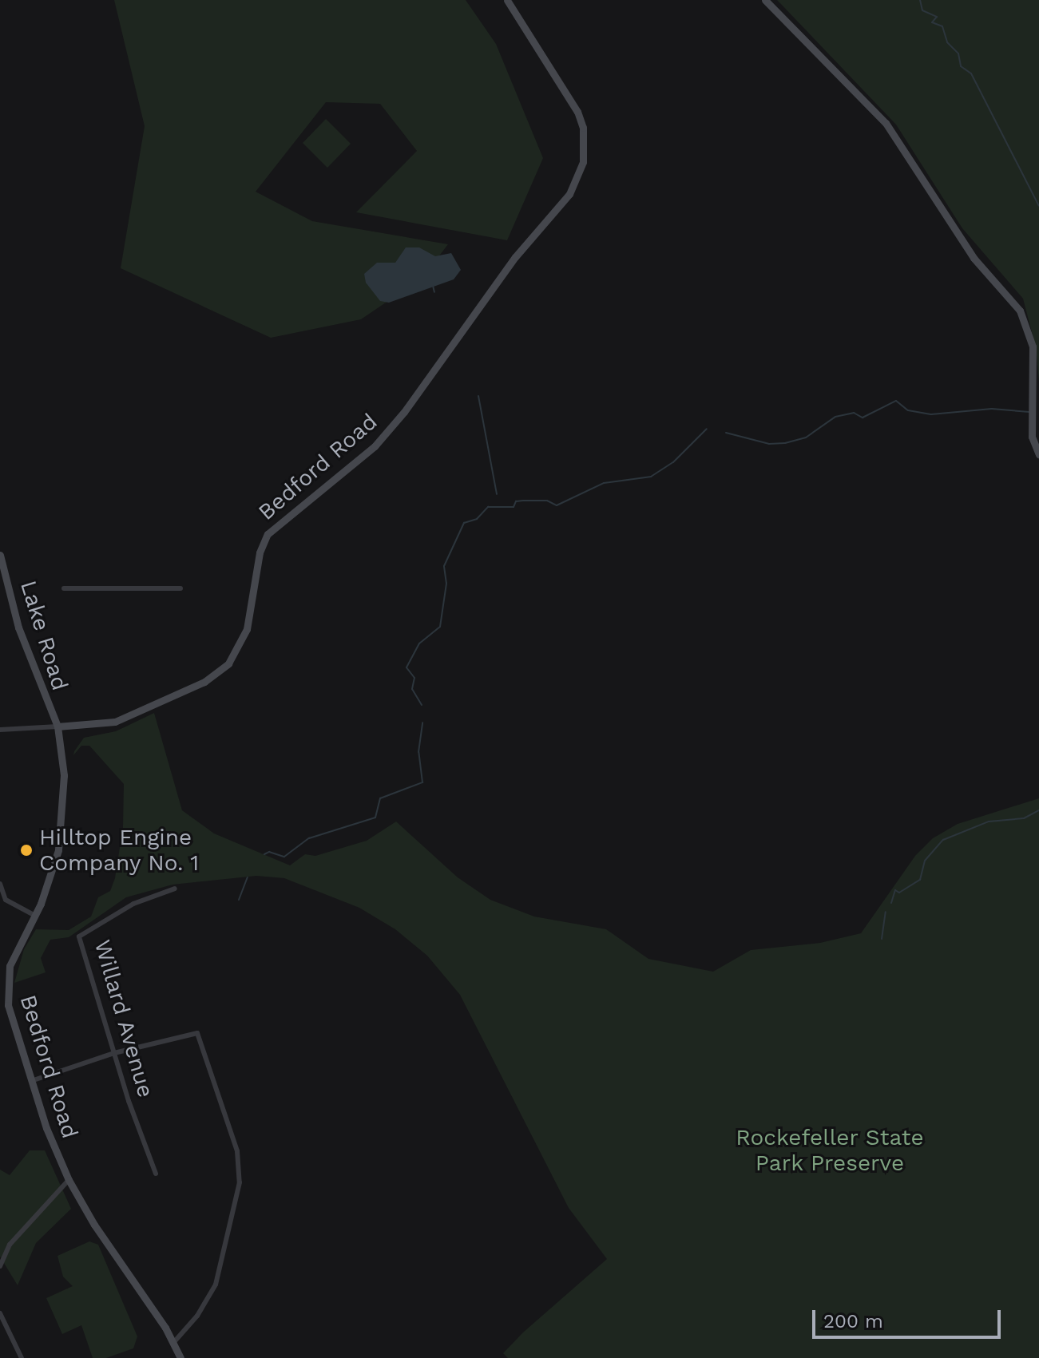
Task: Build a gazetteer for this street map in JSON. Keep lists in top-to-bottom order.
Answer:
{
  "streets": {
    "main road": ["Bedford Road", "Lake Road"],
    "street": ["Willard Avenue"]
  },
  "crossings": [
    ["Bedford Road", "Lake Road"]
  ],
  "parks": ["Rockefeller State Park Preserve"],
  "places": ["Hilltop Engine Company No. 1"],
  "scale_bar": "200 m"
}
